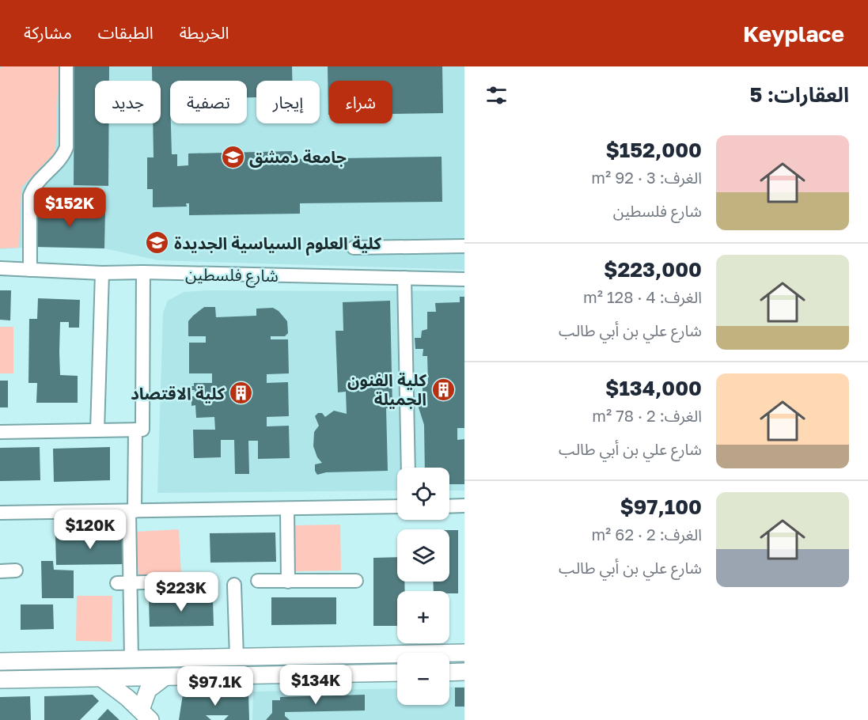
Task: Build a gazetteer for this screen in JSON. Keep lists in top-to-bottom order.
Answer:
{
  "streets": {
    "street": ["شارع فلسطين"]
  },
  "places": {
    "school or university": ["جامعة دمشق", "كلية العلوم السياسية الجديدة"],
    "building": ["كلية الفنون الجميلة", "كلية الاقتصاد"]
  },
  "page": {
    "header": "Keyplace",
    "nav": ["الخريطة", "الطبقات", "مشاركة"],
    "heading": "العقارات: 5",
    "chip": [
      "شراء",
      "إيجار",
      "تصفية",
      "جديد"
    ],
    "list": [
      {
        "name": "$152,000",
        "note": "الغرف: 3 · 92 m² · شارع فلسطين"
      },
      {
        "name": "$223,000",
        "note": "الغرف: 4 · 128 m² · شارع علي بن أبي طالب"
      },
      {
        "name": "$134,000",
        "note": "الغرف: 2 · 78 m² · شارع علي بن أبي طالب"
      },
      {
        "name": "$97,100",
        "note": "الغرف: 2 · 62 m² · شارع علي بن أبي طالب"
      }
    ],
    "price": [
      "$152K",
      "$120K",
      "$223K",
      "$134K",
      "$97.1K"
    ],
    "map_buttons": ["+", "−"]
  }
}
